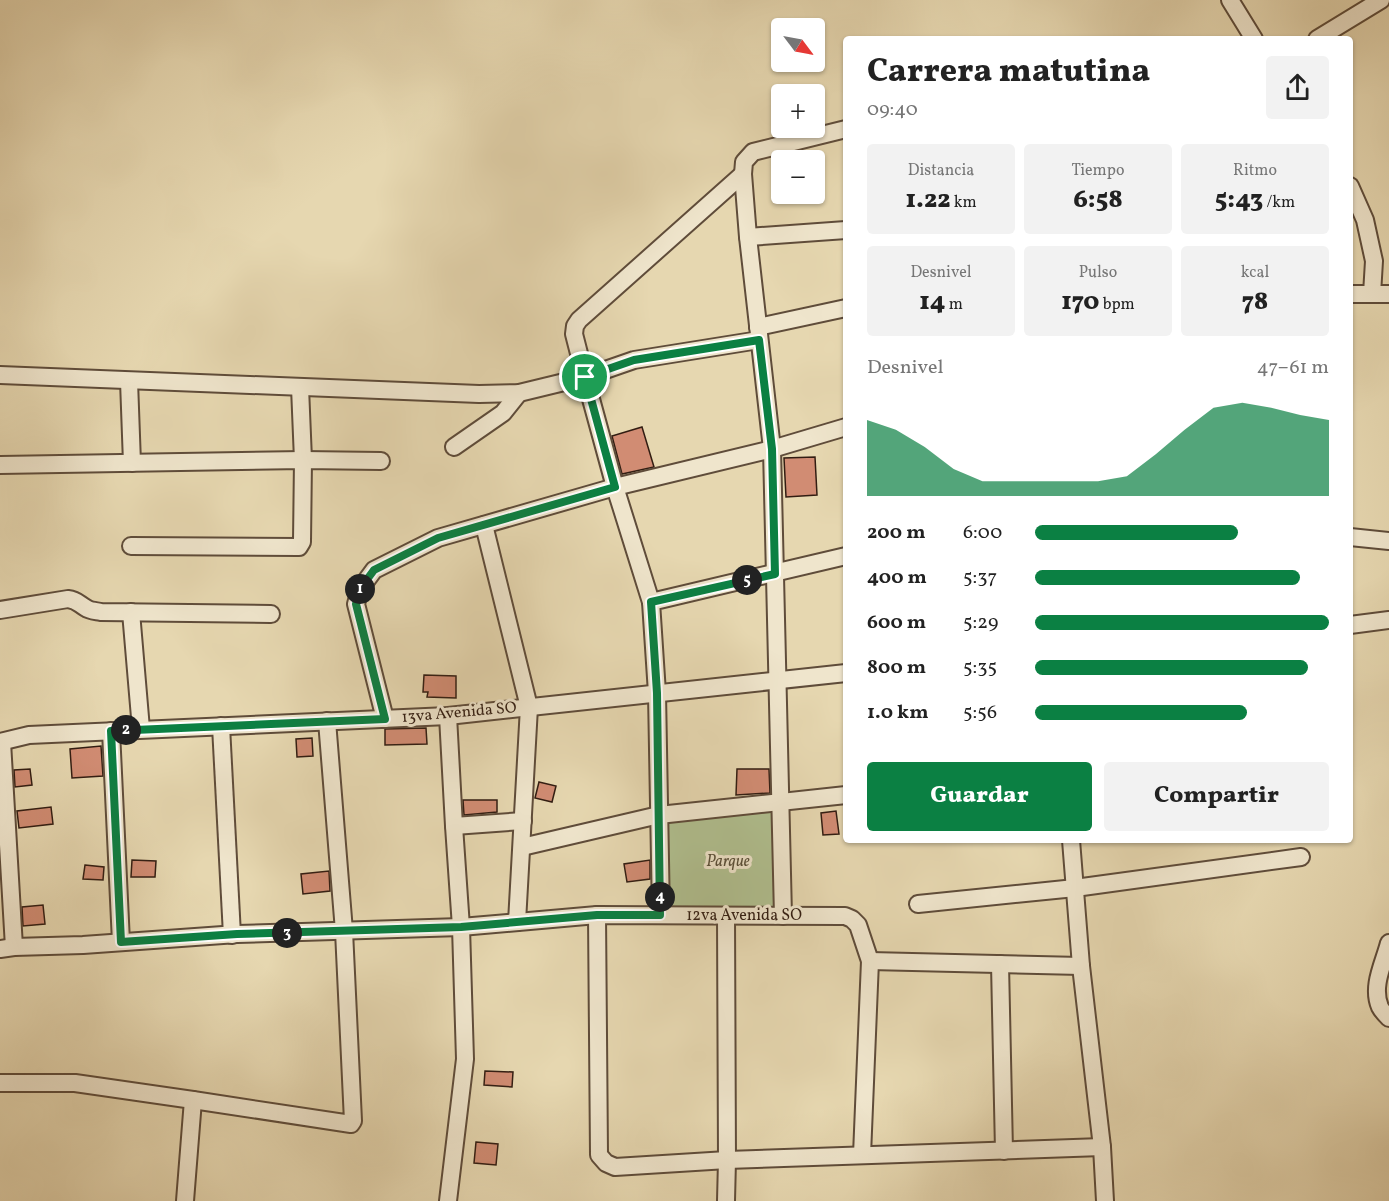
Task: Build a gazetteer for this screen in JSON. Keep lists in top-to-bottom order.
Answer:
{
  "streets": {
    "street": ["13va Avenida SO", "12va Avenida SO"]
  },
  "parks": ["Parque"],
  "north": "bottom right",
  "page": {
    "map_buttons": ["+", "−"],
    "heading": ["Carrera matutina", "09:40"],
    "stats": [
      ["Distancia", "1.22 km"],
      ["Tiempo", "6:58"],
      ["Ritmo", "5:43 /km"],
      ["Desnivel", "14 m"],
      ["Pulso", "170 bpm"],
      ["kcal", "78"]
    ],
    "chart": ["Desnivel", "47–61 m"],
    "list": [
      {
        "name": "200 m",
        "note": "6:00"
      },
      {
        "name": "400 m",
        "note": "5:37"
      },
      {
        "name": "600 m",
        "note": "5:29"
      },
      {
        "name": "800 m",
        "note": "5:35"
      },
      {
        "name": "1.0 km",
        "note": "5:56"
      }
    ],
    "pins": [
      "5",
      "1",
      "2",
      "4",
      "3"
    ],
    "buttons": ["Guardar", "Compartir"]
  }
}
